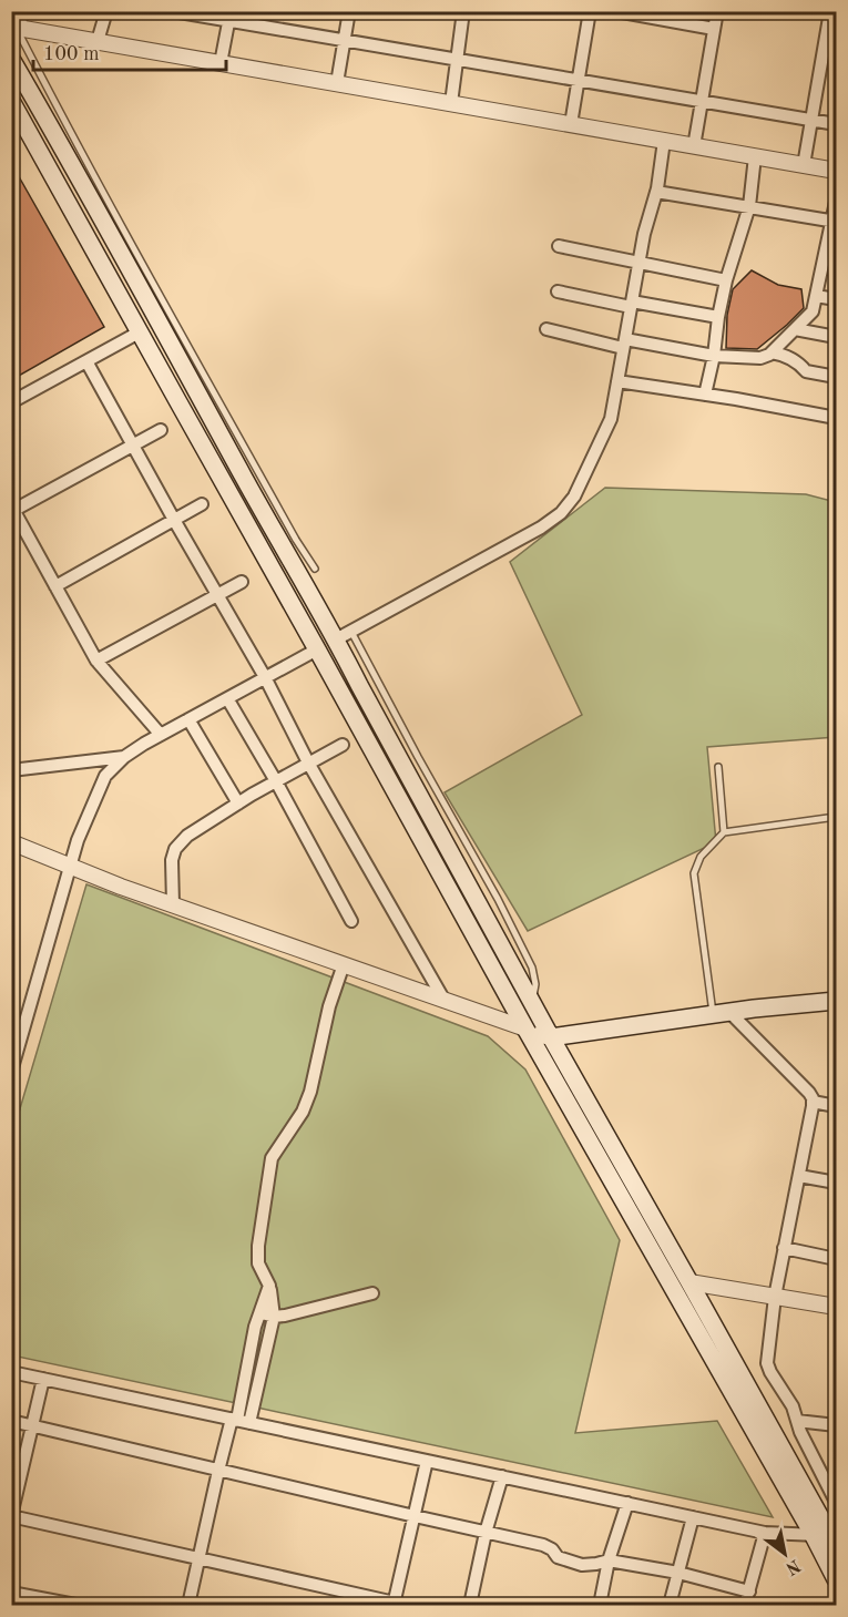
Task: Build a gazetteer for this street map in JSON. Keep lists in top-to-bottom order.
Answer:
{
  "scale_bar": "100 m",
  "north": "bottom right"
}
